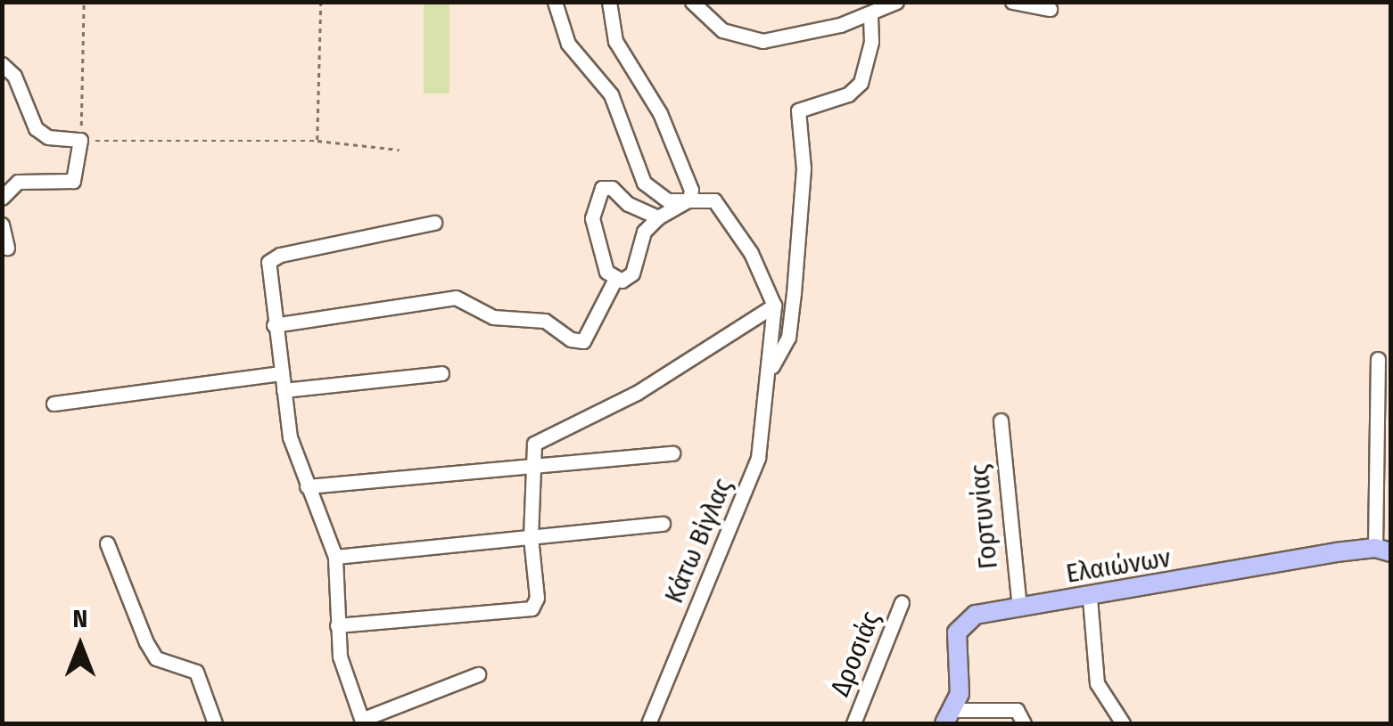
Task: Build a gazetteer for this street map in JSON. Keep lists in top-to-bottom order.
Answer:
{
  "streets": {
    "main road": ["Ελαιώνων"],
    "street": ["Γορτυνίας", "Κάτω Βίγλας", "Δροσιάς"]
  },
  "crossings": [
    ["Γορτυνίας", "Ελαιώνων"]
  ],
  "north": "top"
}
